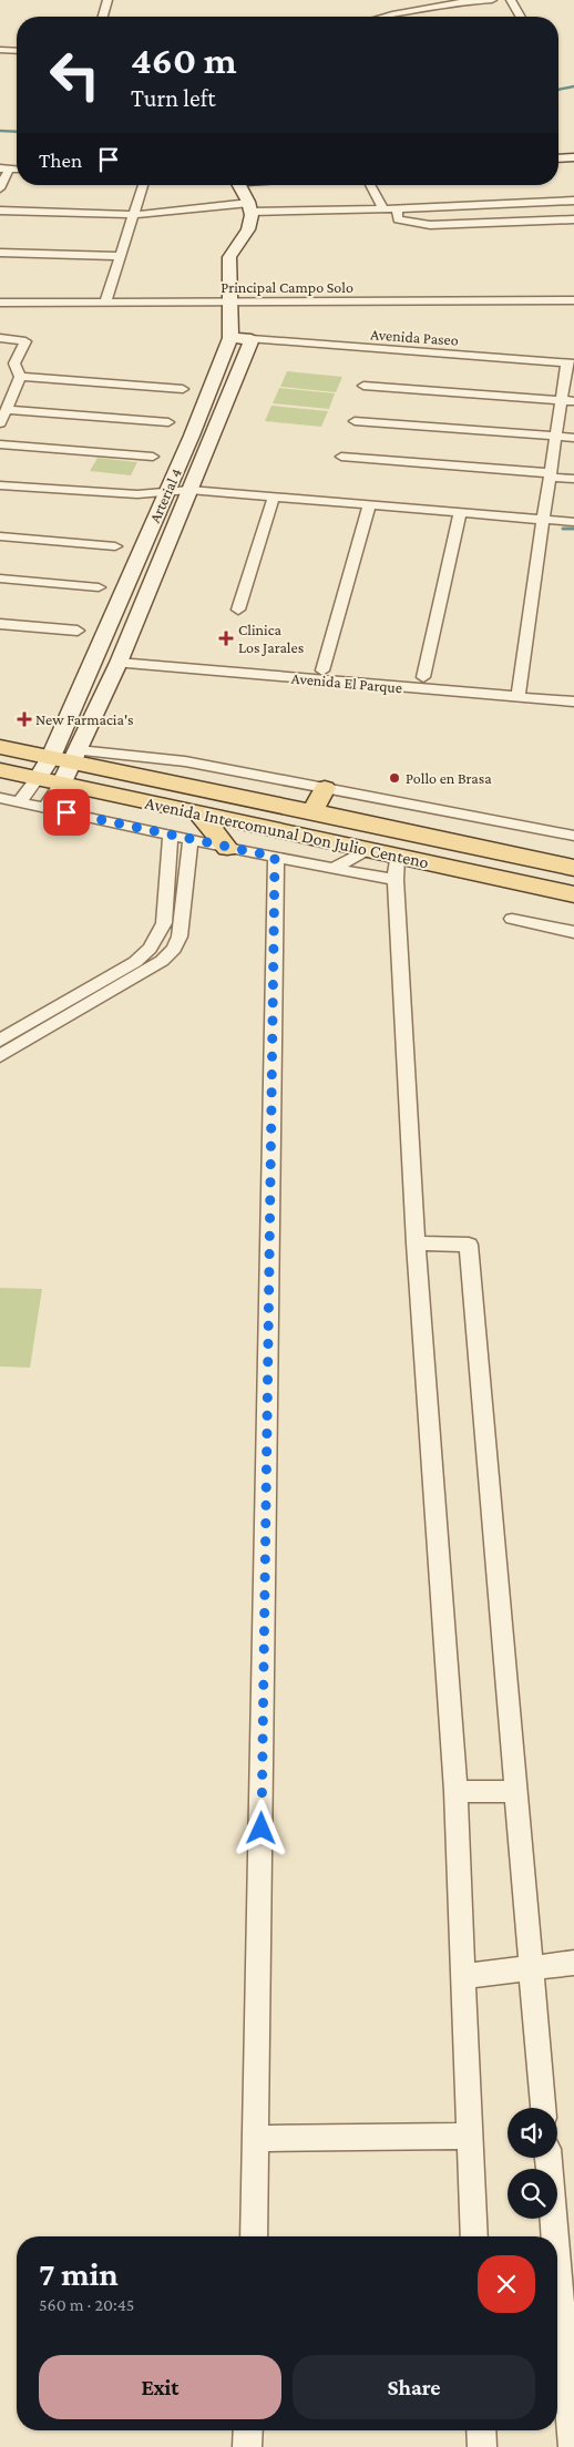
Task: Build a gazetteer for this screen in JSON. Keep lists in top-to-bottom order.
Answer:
{
  "streets": {
    "main road": ["Avenida Intercomunal Don Julio Centeno"],
    "street": [
      "Principal Campo Solo",
      "Avenida Paseo",
      "Arterial 4",
      "Avenida El Parque"
    ]
  },
  "crossings": [
    ["Principal Campo Solo", "Arterial 4"],
    ["Avenida Paseo", "Arterial 4"],
    ["Arterial 4", "Avenida El Parque"],
    ["Arterial 4", "Avenida Intercomunal Don Julio Centeno"]
  ],
  "places": {
    "health": ["Clinica Los Jarales", "New Farmacia's"],
    "other": ["Pollo en Brasa"]
  },
  "page": {
    "turn": ["460 m", "Turn left"],
    "then": "Then",
    "heading": ["7 min", "560 m · 20:45"],
    "buttons": ["Exit", "Share"]
  }
}
